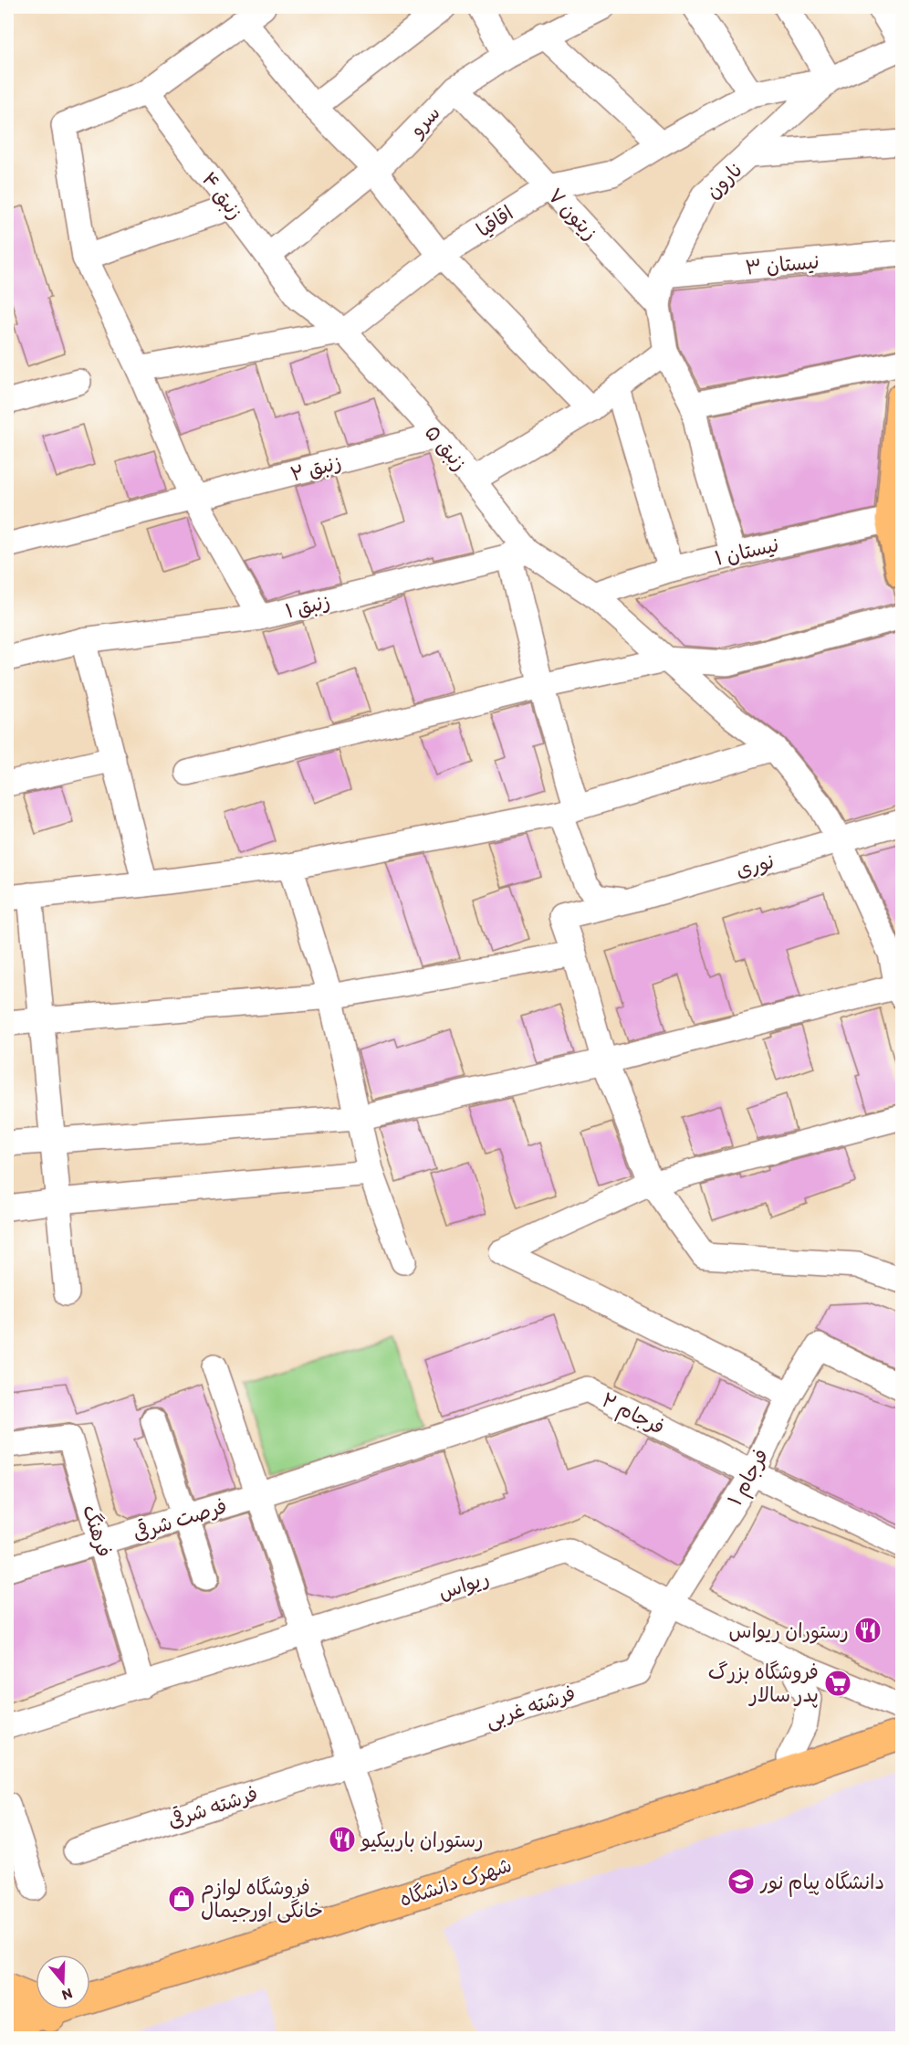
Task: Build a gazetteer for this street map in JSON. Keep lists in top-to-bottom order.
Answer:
{
  "streets": {
    "main road": ["شهرک دانشگاه"],
    "street": [
      "سرو",
      "نارون",
      "زنبق ۴",
      "زیتون ۷",
      "اقاقیا",
      "نیستان ۳",
      "زنبق ۵",
      "زنبق ۲",
      "نیستان ۱",
      "زنبق ۱",
      "نوری",
      "فرجام ۲",
      "فرجام ۱",
      "فرصت شرقی",
      "فرهنگ",
      "ریواس",
      "فرشته غربی",
      "فرشته شرقی"
    ]
  },
  "crossings": [
    ["سرو", "زنبق ۴"],
    ["سرو", "زیتون ۷"],
    ["نارون", "زیتون ۷"],
    ["نارون", "اقاقیا"],
    ["نارون", "نیستان ۳"],
    ["زنبق ۴", "زنبق ۵"],
    ["زیتون ۷", "اقاقیا"],
    ["اقاقیا", "زنبق ۵"],
    ["زنبق ۵", "زنبق ۲"],
    ["زنبق ۵", "نیستان ۱"],
    ["زنبق ۵", "زنبق ۱"],
    ["زنبق ۵", "نوری"],
    ["فرجام ۲", "فرجام ۱"],
    ["فرجام ۲", "فرصت شرقی"],
    ["فرجام ۱", "ریواس"],
    ["فرجام ۱", "فرشته غربی"],
    ["فرصت شرقی", "فرهنگ"],
    ["فرهنگ", "ریواس"],
    ["ریواس", "فرشته غربی"],
    ["فرشته غربی", "فرشته شرقی"]
  ],
  "places": {
    "restaurant": ["رستوران ریواس", "رستوران باربیکیو"],
    "supermarket": ["فروشگاه بزرگ پدر سالار"],
    "school or university": ["دانشگاه پیام نور"],
    "shop": ["فروشگاه لوازم خانگی اورجیمال"]
  },
  "north": "bottom"
}
